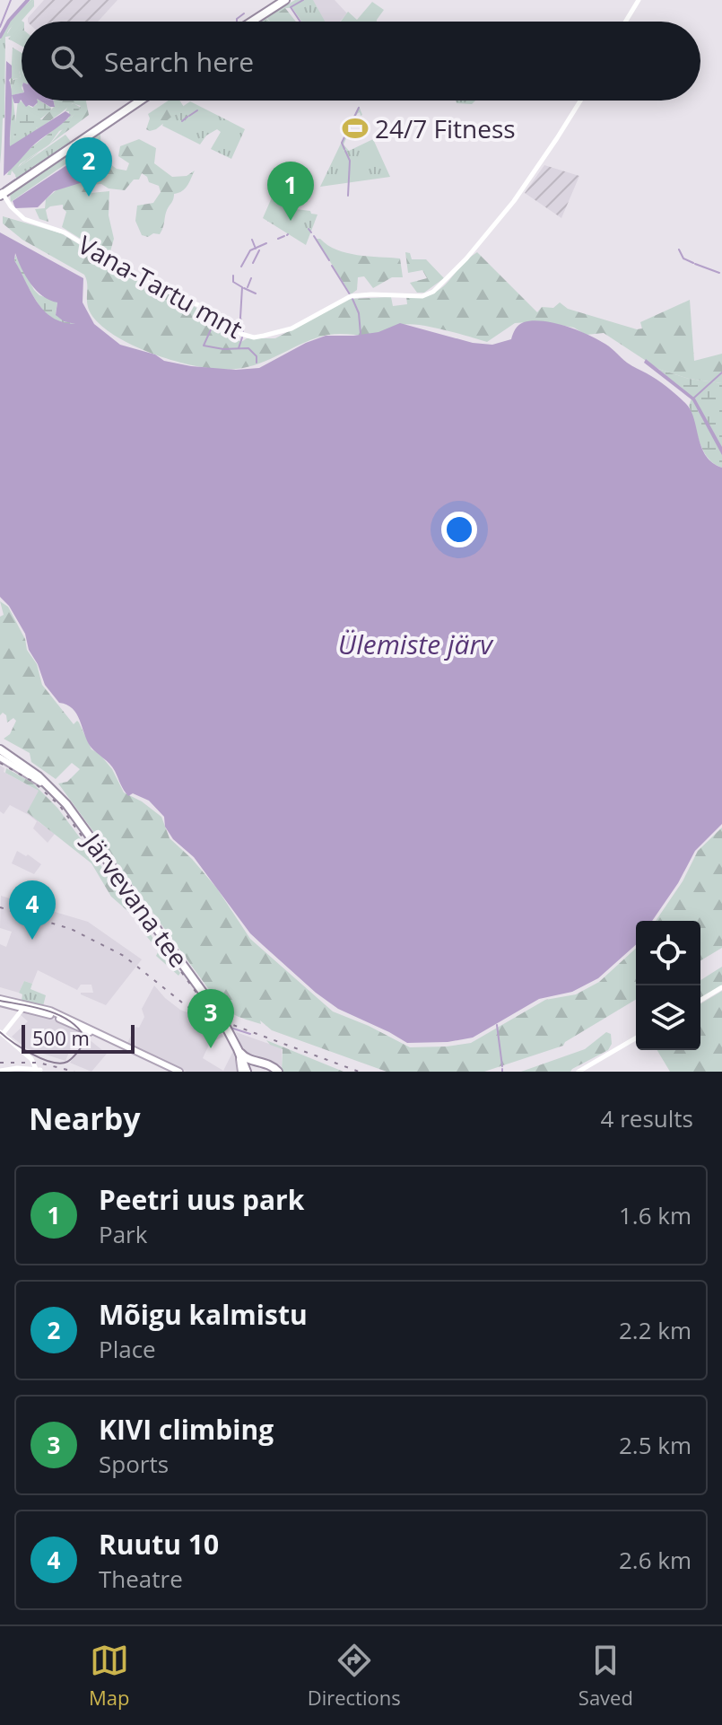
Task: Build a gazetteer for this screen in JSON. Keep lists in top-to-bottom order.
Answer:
{
  "streets": {
    "highway": ["Järvevana tee"],
    "street": ["Vana-Tartu mnt"]
  },
  "water": ["Ülemiste järv"],
  "places": {
    "sports": ["24/7 Fitness"]
  },
  "scale_bar": "500 m",
  "page": {
    "search": "Search here",
    "pins": [
      "2",
      "1",
      "4",
      "3"
    ],
    "scale": "500 m",
    "heading": ["Nearby", "4 results"],
    "list": [
      {
        "mark": "1",
        "name": "Peetri uus park",
        "note": "Park",
        "value": "1.6 km"
      },
      {
        "mark": "2",
        "name": "Mõigu kalmistu",
        "note": "Place",
        "value": "2.2 km"
      },
      {
        "mark": "3",
        "name": "KIVI climbing",
        "note": "Sports",
        "value": "2.5 km"
      },
      {
        "mark": "4",
        "name": "Ruutu 10",
        "note": "Theatre",
        "value": "2.6 km"
      }
    ],
    "nav": ["Map", "Directions", "Saved"]
  }
}
